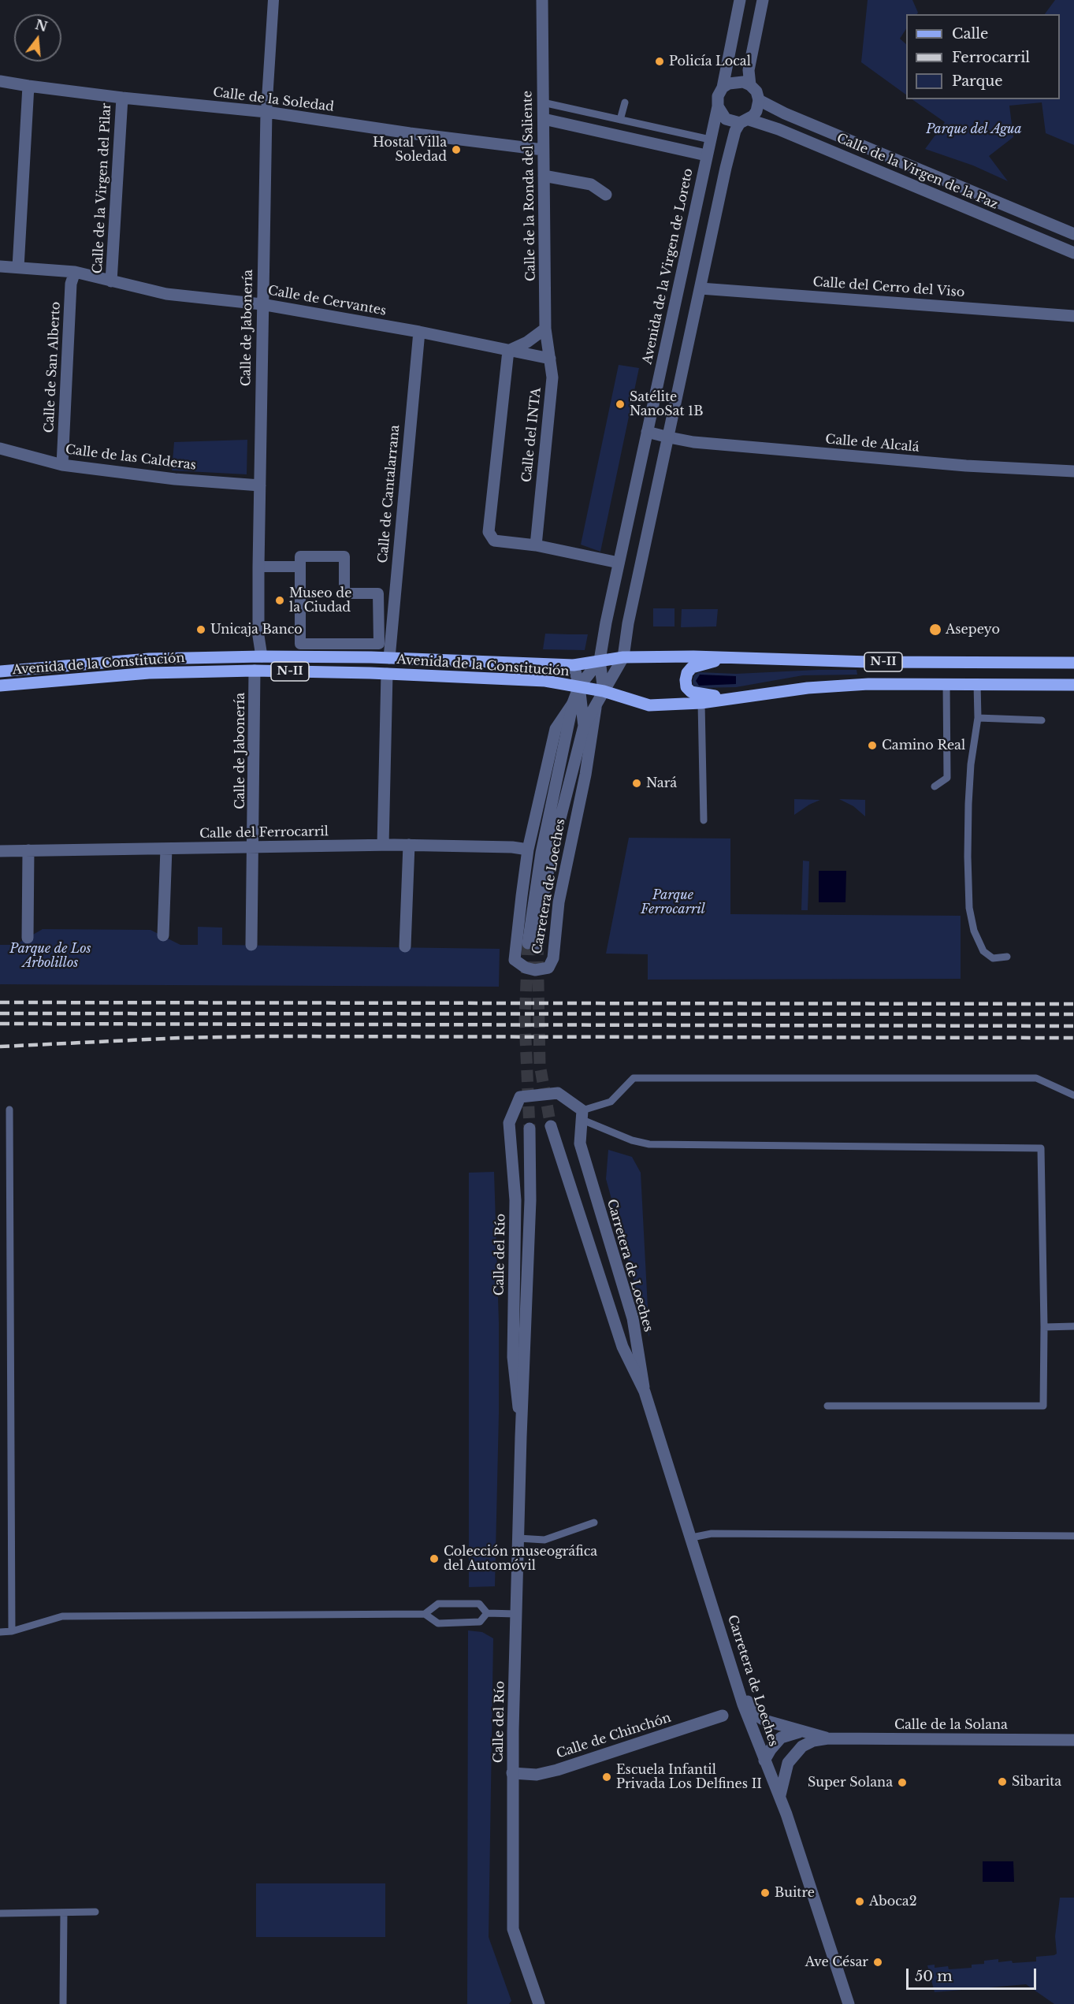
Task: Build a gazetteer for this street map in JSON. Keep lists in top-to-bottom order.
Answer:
{
  "streets": {
    "main road": ["N-II", "Avenida de la Constitución"],
    "street": [
      "Calle de la Soledad",
      "Calle de la Virgen de la Paz",
      "Calle de la Ronda del Saliente",
      "Calle de la Virgen del Pilar",
      "Avenida de la Virgen de Loreto",
      "Calle del Cerro del Viso",
      "Calle de Cervantes",
      "Calle de Jabonería",
      "Calle de San Alberto",
      "Calle del INTA",
      "Calle de Alcalá",
      "Calle de las Calderas",
      "Calle de Cantalarrana",
      "Calle del Ferrocarril",
      "Carretera de Loeches",
      "Calle del Río",
      "Calle de la Solana",
      "Calle de Chinchón"
    ]
  },
  "crossings": [
    ["Calle de la Soledad", "Calle de la Ronda del Saliente"],
    ["Calle de la Soledad", "Calle de la Virgen del Pilar"],
    ["Calle de la Soledad", "Calle de Jabonería"],
    ["Calle de la Virgen de la Paz", "Avenida de la Virgen de Loreto"],
    ["Calle de la Ronda del Saliente", "Calle del INTA"],
    ["Calle de la Virgen del Pilar", "Calle de Cervantes"],
    ["Avenida de la Virgen de Loreto", "Avenida de la Constitución"],
    ["Avenida de la Virgen de Loreto", "Carretera de Loeches"],
    ["Calle de Cervantes", "Calle de Jabonería"],
    ["Calle de Cervantes", "Calle de San Alberto"],
    ["Calle de Cervantes", "Calle de Cantalarrana"],
    ["Calle de Jabonería", "Calle de las Calderas"],
    ["Calle de Jabonería", "Avenida de la Constitución"],
    ["Calle de Jabonería", "Calle del Ferrocarril"],
    ["Calle de San Alberto", "Calle de las Calderas"],
    ["Calle de Cantalarrana", "Avenida de la Constitución"],
    ["N-II", "Avenida de la Constitución"],
    ["Avenida de la Constitución", "Carretera de Loeches"],
    ["Calle del Ferrocarril", "Carretera de Loeches"],
    ["Carretera de Loeches", "Calle del Río"],
    ["Calle del Río", "Calle de Chinchón"]
  ],
  "parks": ["Parque del Agua", "Parque Ferrocarril", "Parque de Los Arbolillos"],
  "places": [
    "Policía Local",
    "Hostal Villa Soledad",
    "Satélite NanoSat 1B",
    "Museo de la Ciudad",
    "Unicaja Banco",
    "Asepeyo",
    "Camino Real",
    "Nará",
    "Colección museográfica del Automóvil",
    "Escuela Infantil Privada Los Delfines II",
    "Sibarita",
    "Super Solana",
    "Buitre",
    "Aboca2",
    "Ave César"
  ],
  "legend": ["Calle", "Ferrocarril", "Parque"],
  "scale_bar": "50 m",
  "north": "top"
}
